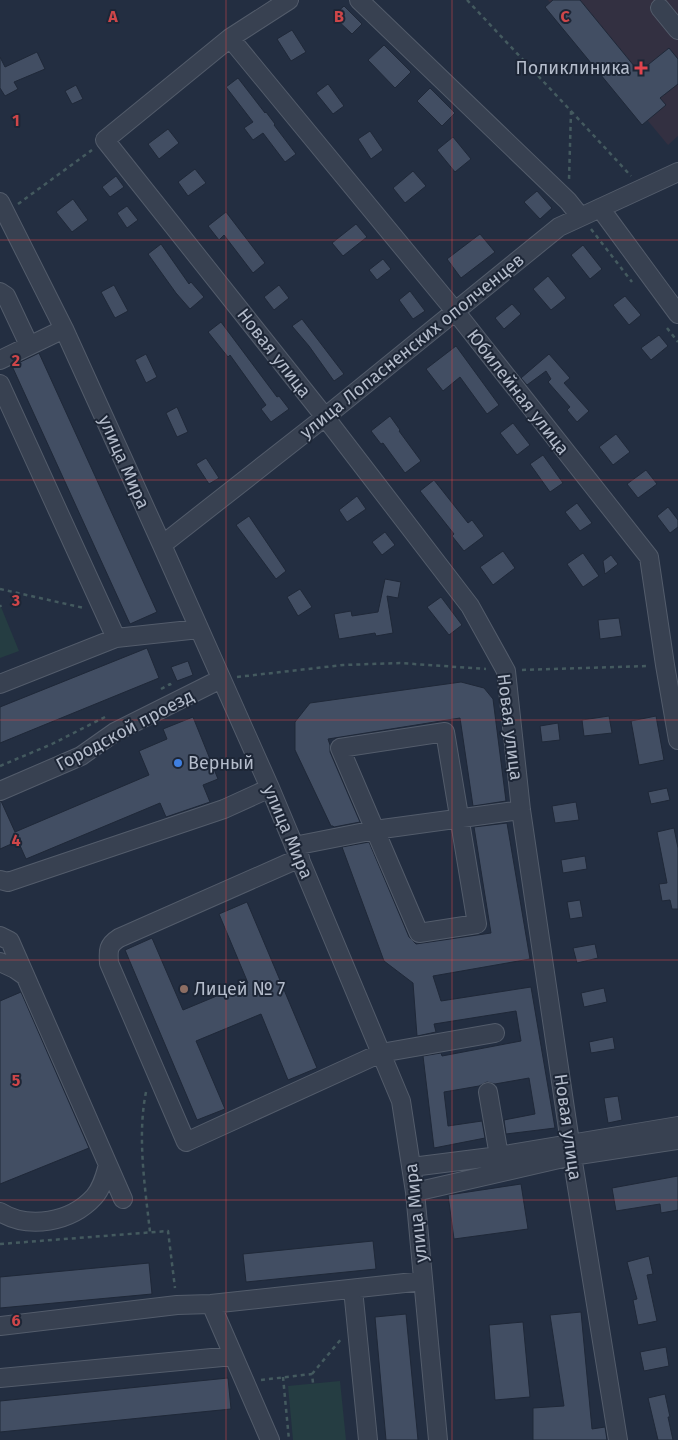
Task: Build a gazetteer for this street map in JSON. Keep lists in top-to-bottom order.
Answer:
{
  "streets": {
    "street": [
      "улица Лопасненских ополченцев",
      "Новая улица",
      "Юбилейная улица",
      "улица Мира",
      "Городской проезд"
    ]
  },
  "crossings": [
    ["улица Лопасненских ополченцев", "Новая улица"],
    ["улица Лопасненских ополченцев", "Юбилейная улица"],
    ["улица Лопасненских ополченцев", "улица Мира"],
    ["улица Мира", "Городской проезд"]
  ],
  "places": {
    "health": ["Поликлиника"],
    "other": ["Верный", "Лицей № 7"]
  },
  "grid": {
    "columns": ["A", "B", "C"],
    "rows": [
      "1",
      "2",
      "3",
      "4",
      "5",
      "6"
    ]
  }
}
